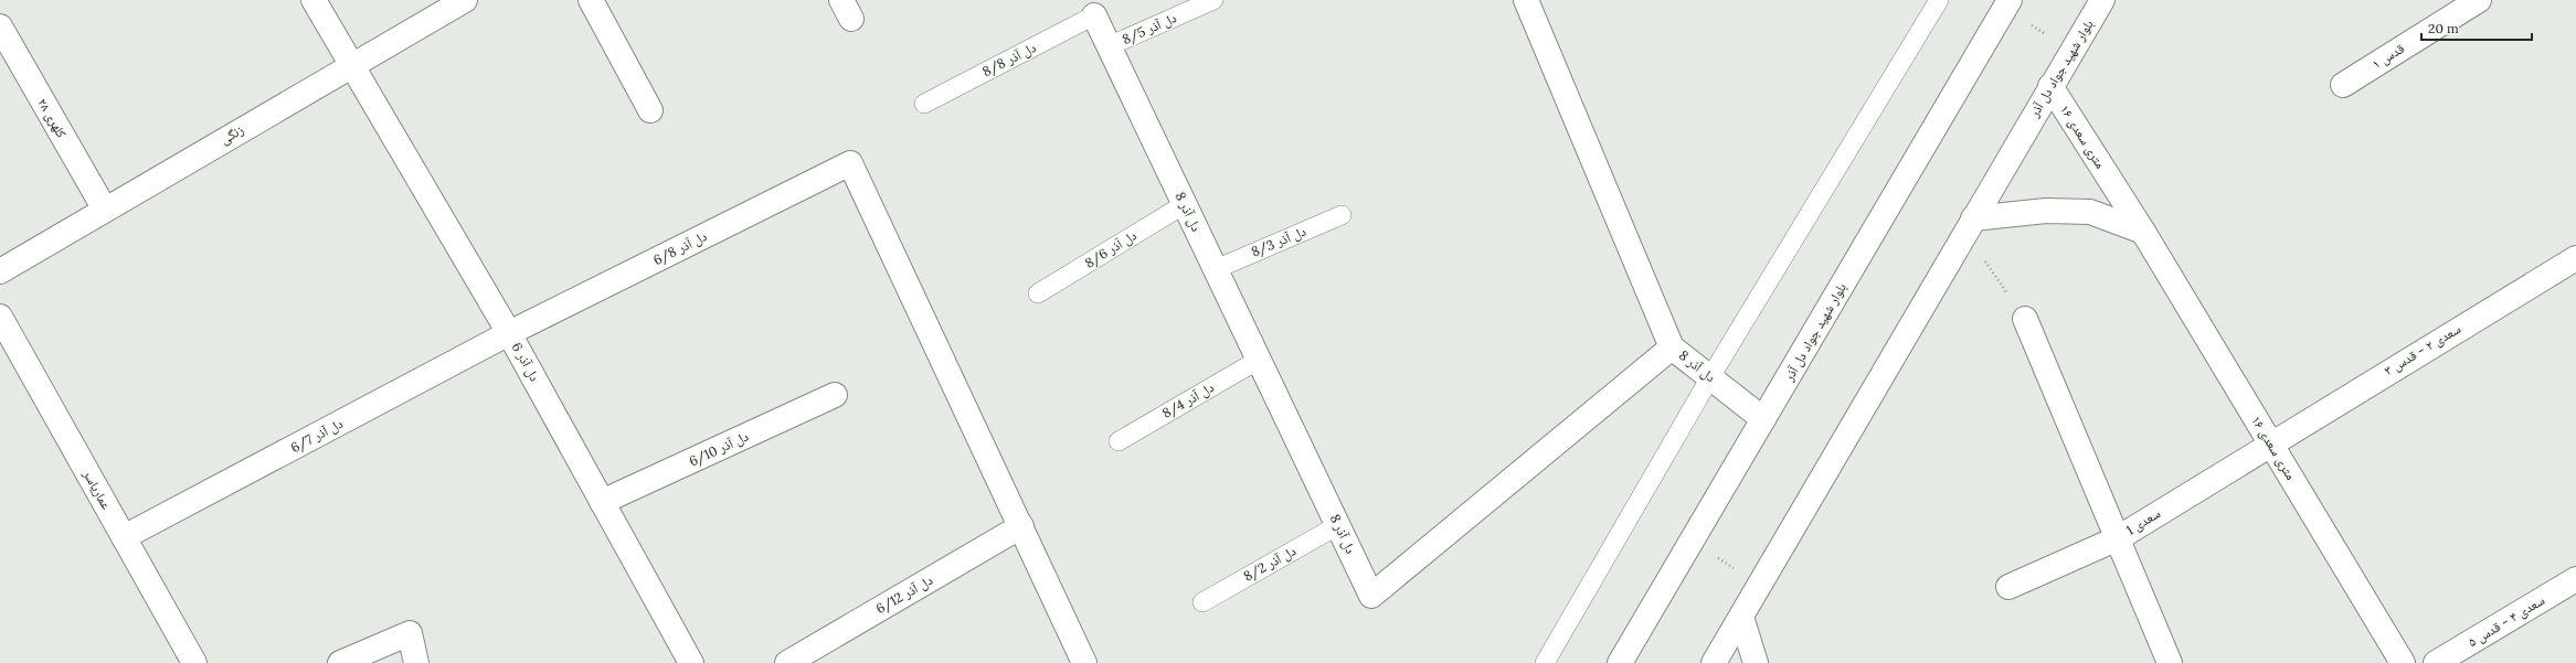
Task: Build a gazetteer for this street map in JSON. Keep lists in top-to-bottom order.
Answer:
{
  "streets": {
    "street": [
      "قدس ۱",
      "بلوار شهید جواد دل آذر",
      "کلهری ۲۸",
      "زنگی",
      "۱۶ متری سعدی",
      "دل آذر 8",
      "دل آذر 6/8",
      "سعدی ۲ - قدس ۳",
      "دل آذر 6",
      "دل آذر 6/7",
      "دل آذر 6/10",
      "عماریاسر",
      "سعدی 1",
      "دل آذر 6/12",
      "سعدی ۴ - قدس ۵"
    ],
    "lane": [
      "دل آذر 8/5",
      "دل آذر 8/8",
      "دل آذر 8/3",
      "دل آذر 8/6",
      "دل آذر 8/4",
      "دل آذر 8/2"
    ]
  },
  "crossings": [
    ["دل آذر 8/5", "دل آذر 8"],
    ["دل آذر 8/8", "دل آذر 8"],
    ["بلوار شهید جواد دل آذر", "۱۶ متری سعدی"],
    ["بلوار شهید جواد دل آذر", "دل آذر 8"],
    ["کلهری ۲۸", "زنگی"],
    ["زنگی", "دل آذر 6"],
    ["۱۶ متری سعدی", "سعدی ۲ - قدس ۳"],
    ["۱۶ متری سعدی", "سعدی 1"],
    ["دل آذر 8", "دل آذر 8/3"],
    ["دل آذر 8", "دل آذر 8/6"],
    ["دل آذر 8", "دل آذر 8/4"],
    ["دل آذر 8", "دل آذر 8/2"],
    ["دل آذر 6/8", "دل آذر 6"],
    ["دل آذر 6/8", "دل آذر 6/7"],
    ["دل آذر 6/8", "دل آذر 6/12"],
    ["سعدی ۲ - قدس ۳", "سعدی 1"],
    ["دل آذر 6", "دل آذر 6/7"],
    ["دل آذر 6", "دل آذر 6/10"],
    ["دل آذر 6/7", "عماریاسر"]
  ],
  "scale_bar": "20 m"
}
